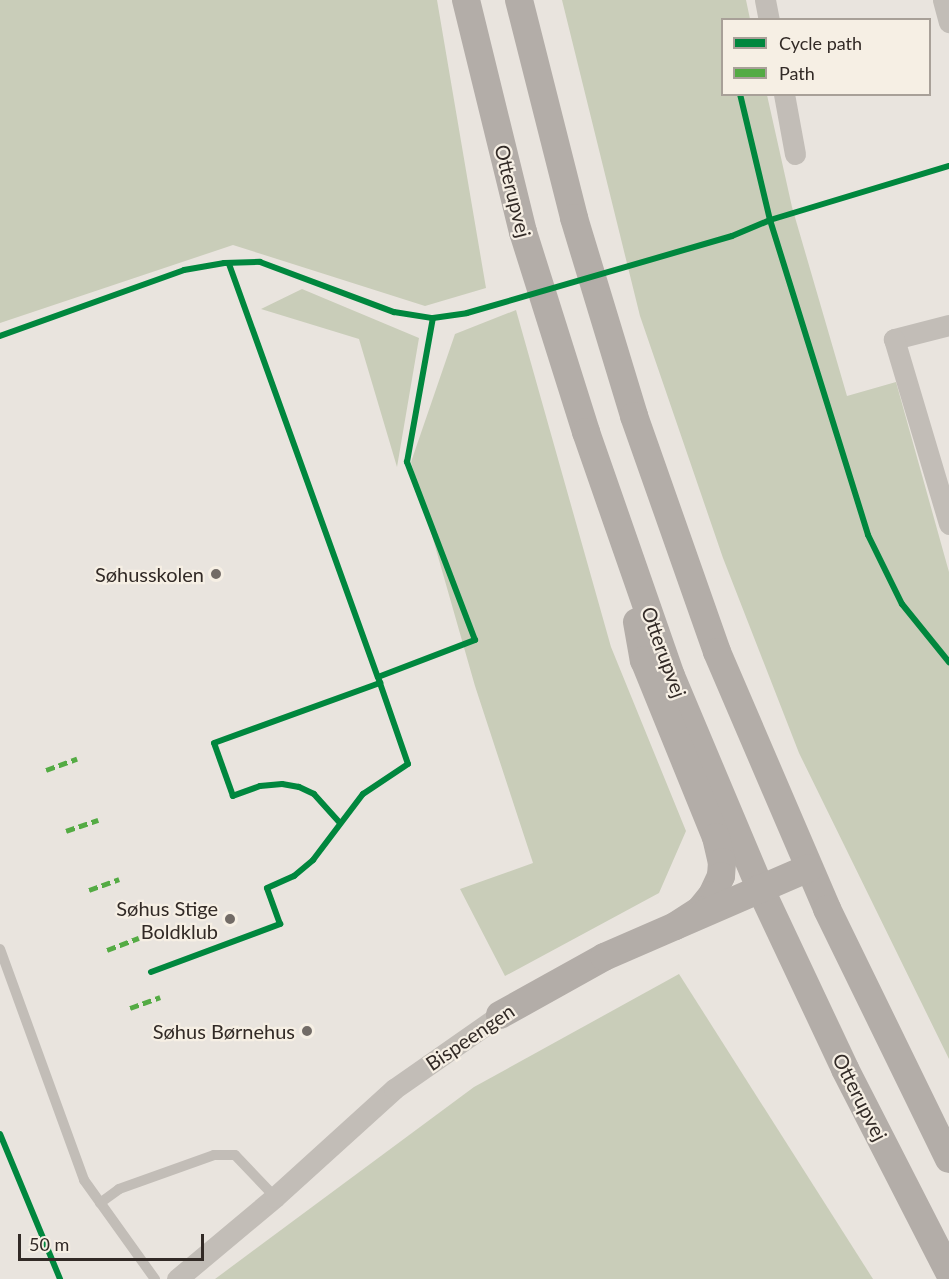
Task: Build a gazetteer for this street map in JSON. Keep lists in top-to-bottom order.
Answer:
{
  "streets": {
    "main road": ["Otterupvej", "Bispeengen"]
  },
  "crossings": [
    ["Otterupvej", "Bispeengen"]
  ],
  "places": ["Søhusskolen", "Søhus Stige Boldklub", "Søhus Børnehus"],
  "legend": ["Cycle path", "Path"],
  "scale_bar": "50 m"
}
